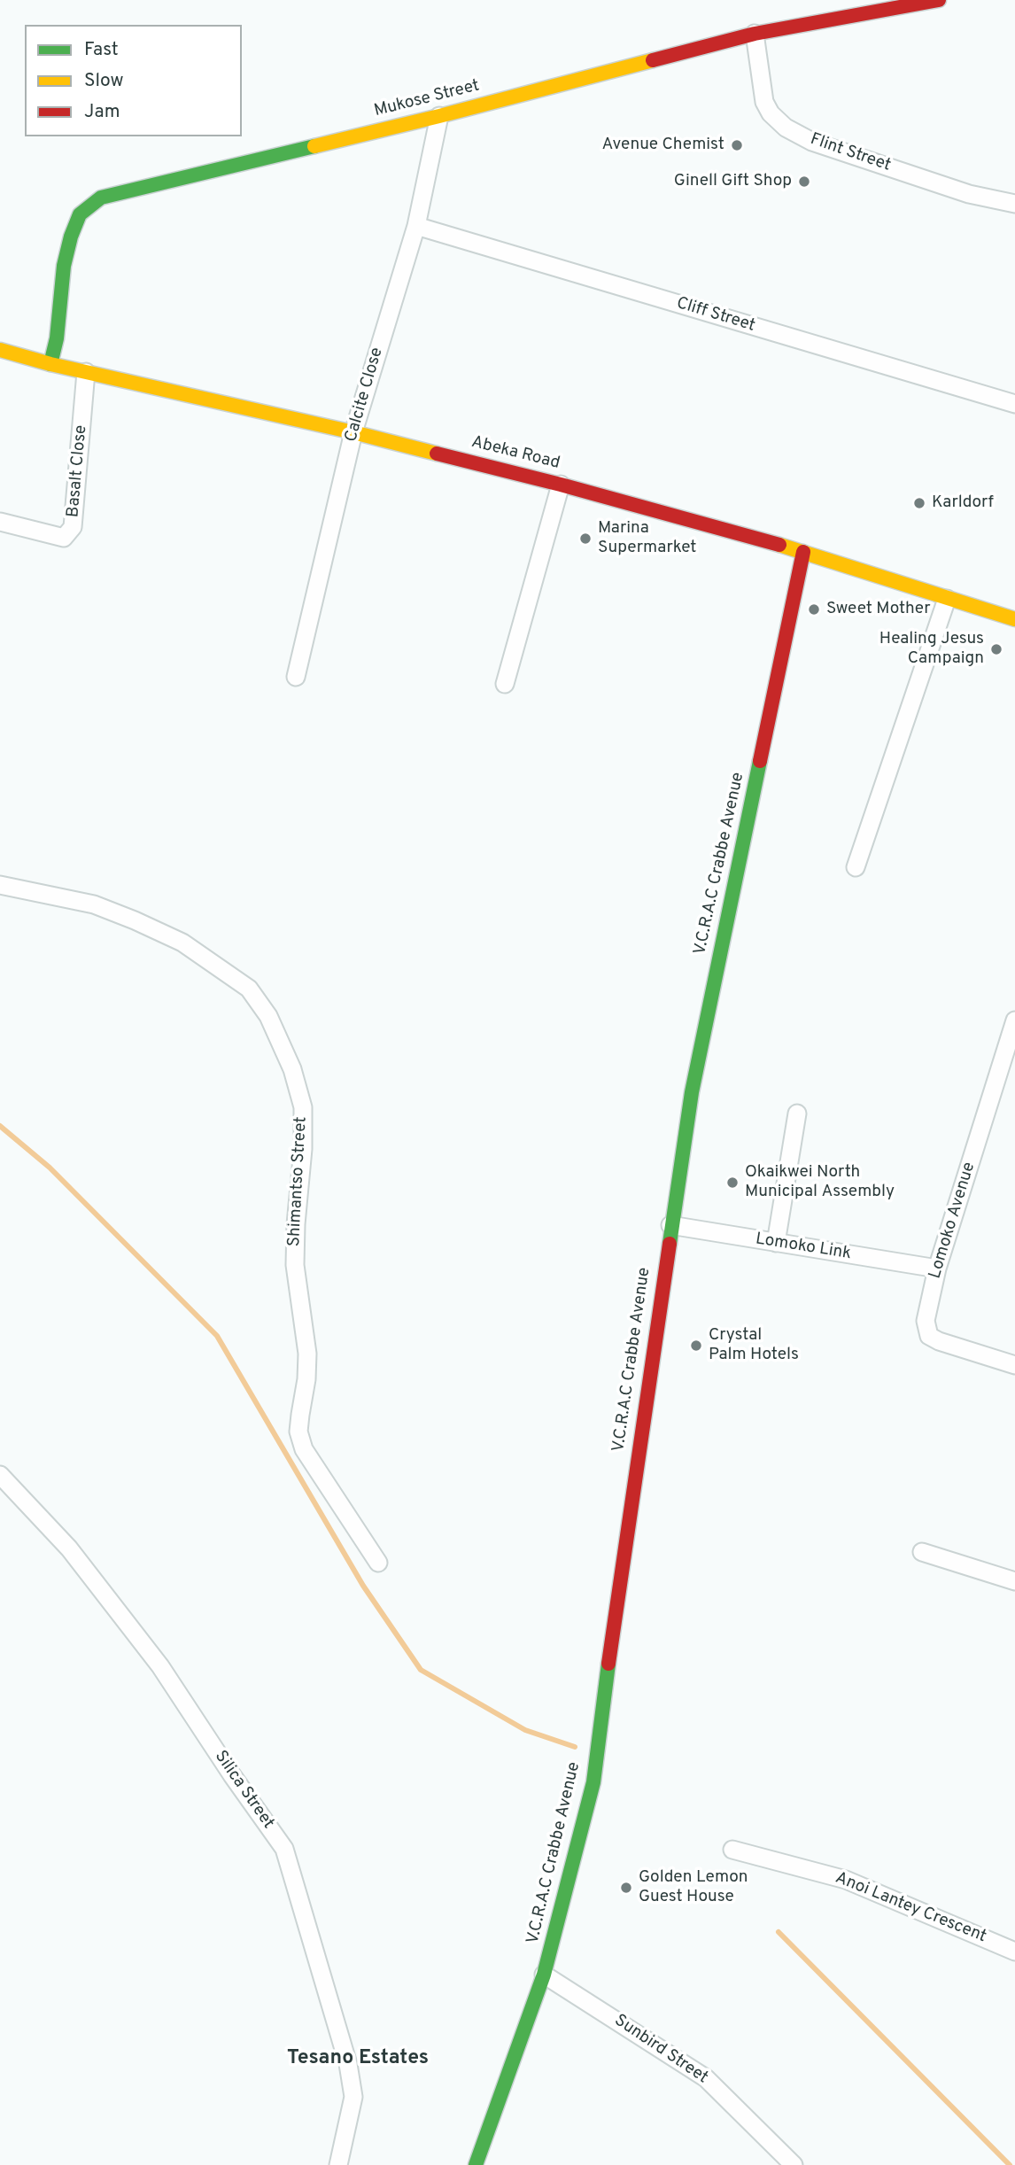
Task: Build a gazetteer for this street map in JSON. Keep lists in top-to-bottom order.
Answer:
{
  "streets": {
    "street": [
      "Mukose Street",
      "Flint Street",
      "Cliff Street",
      "Calcite Close",
      "Abeka Road",
      "Basalt Close",
      "V.C.R.A.C Crabbe Avenue",
      "Shimantso Street",
      "Lomoko Avenue",
      "Lomoko Link",
      "Silica Street",
      "Anoi Lantey Crescent",
      "Sunbird Street"
    ]
  },
  "crossings": [
    ["Mukose Street", "Flint Street"],
    ["Mukose Street", "Calcite Close"],
    ["Mukose Street", "Abeka Road"],
    ["Cliff Street", "Calcite Close"],
    ["Calcite Close", "Abeka Road"],
    ["Abeka Road", "Basalt Close"],
    ["Abeka Road", "V.C.R.A.C Crabbe Avenue"],
    ["V.C.R.A.C Crabbe Avenue", "Lomoko Link"],
    ["V.C.R.A.C Crabbe Avenue", "Sunbird Street"],
    ["Lomoko Avenue", "Lomoko Link"]
  ],
  "districts": ["Tesano Estates"],
  "places": [
    "Avenue Chemist",
    "Ginell Gift Shop",
    "Karldorf",
    "Marina Supermarket",
    "Sweet Mother",
    "Healing Jesus Campaign",
    "Okaikwei North Municipal Assembly",
    "Crystal Palm Hotels",
    "Golden Lemon Guest House"
  ],
  "legend": ["Fast", "Slow", "Jam"]
}
